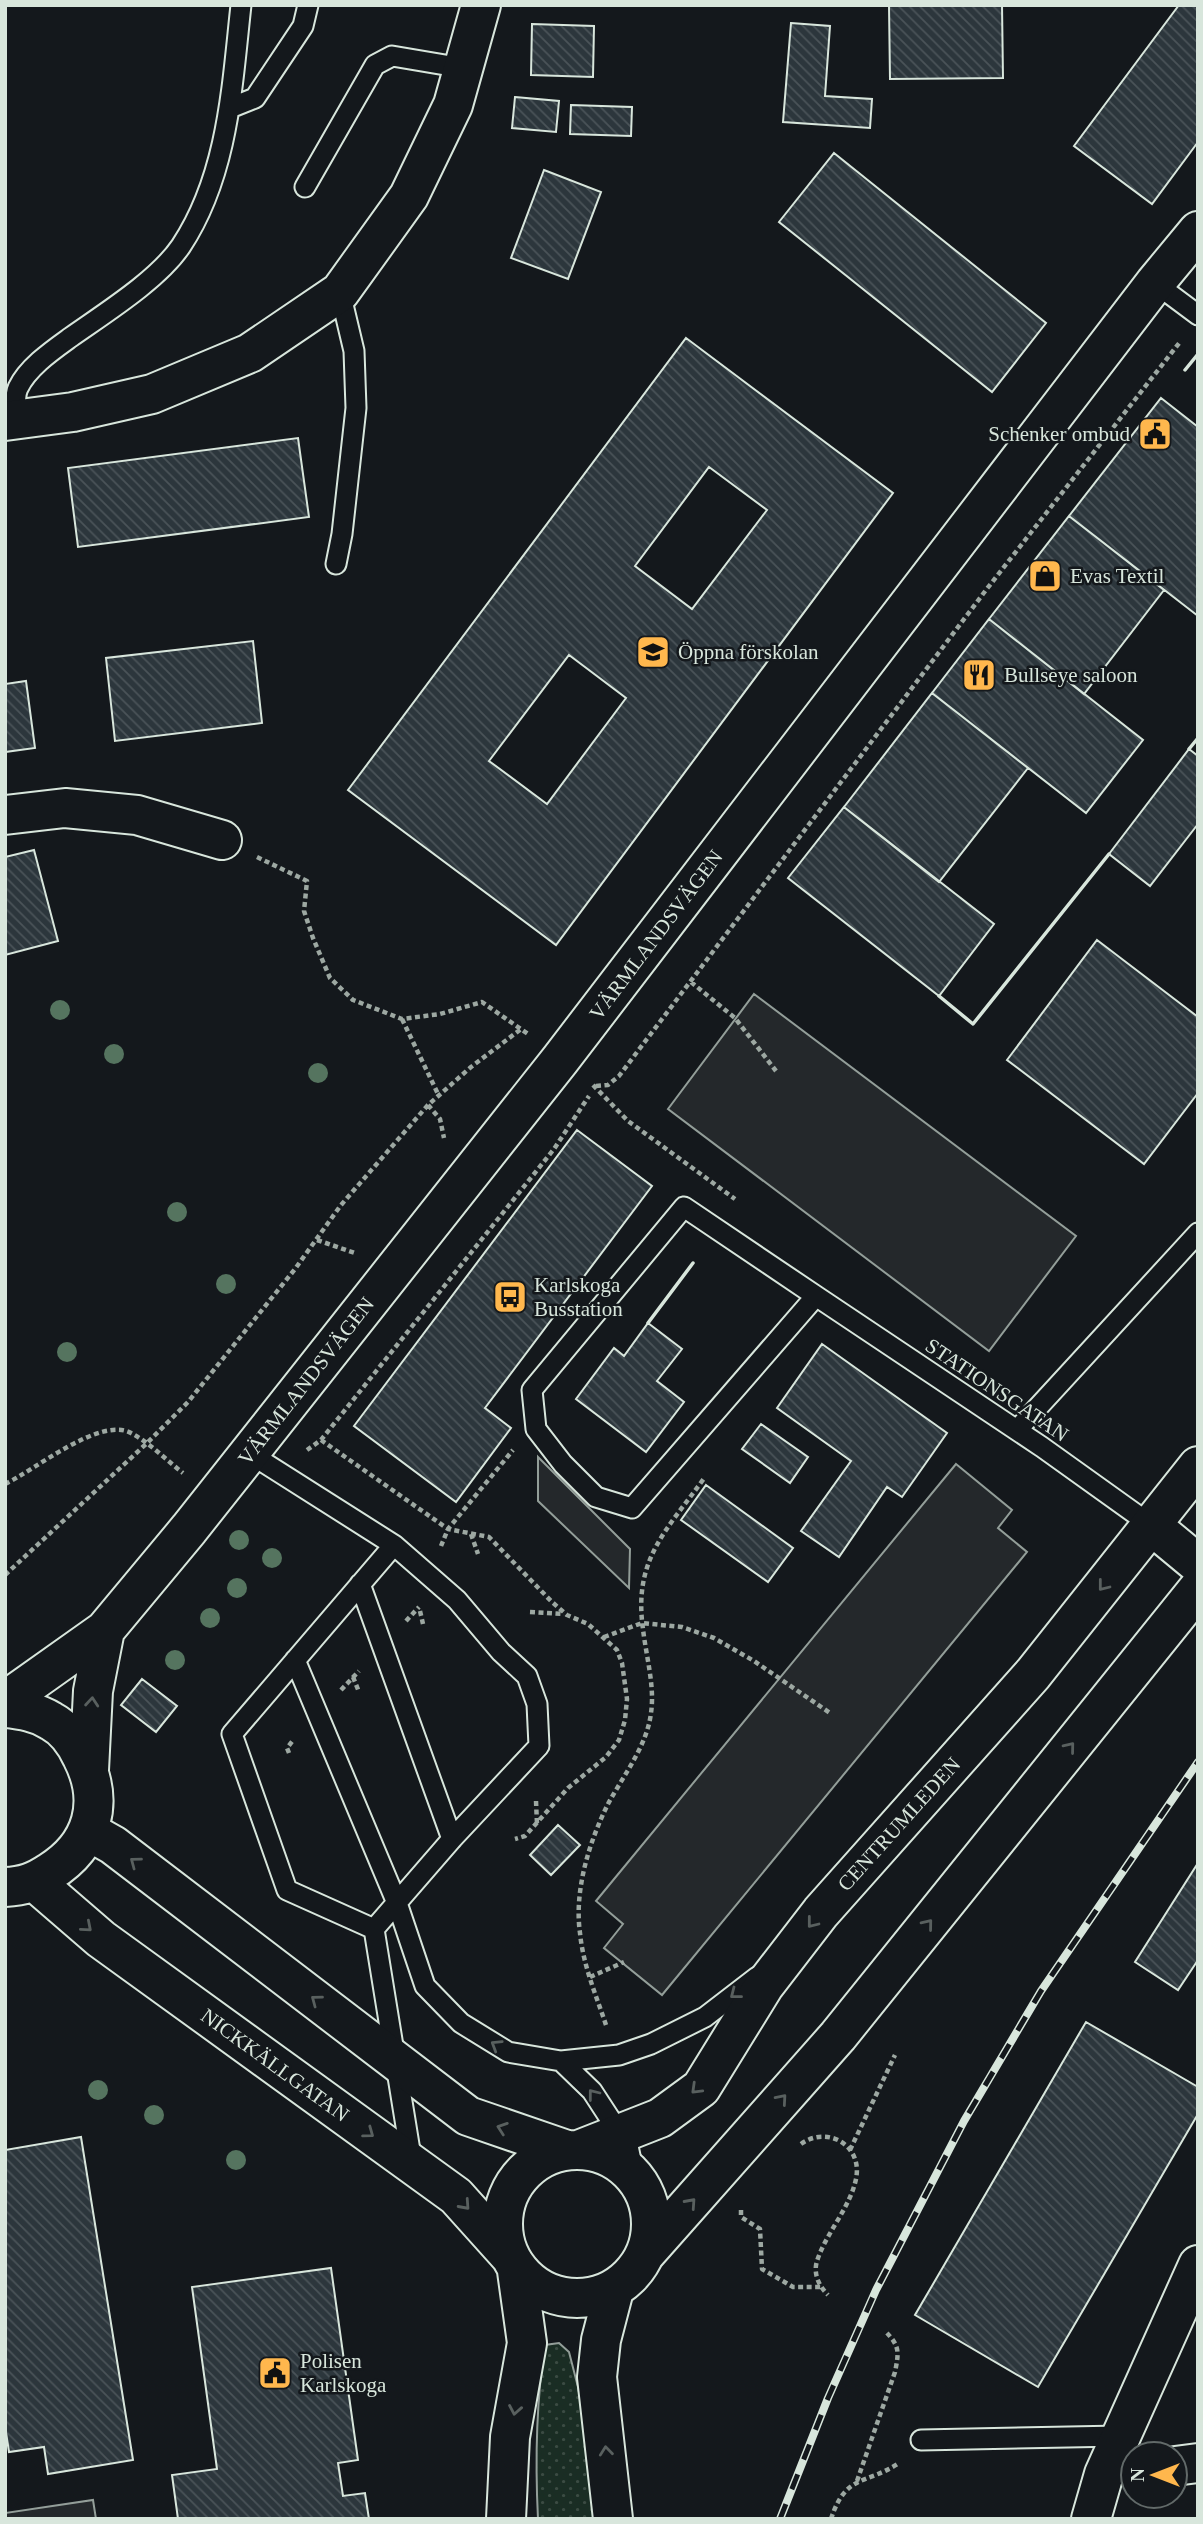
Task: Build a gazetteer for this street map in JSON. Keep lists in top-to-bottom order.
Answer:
{
  "streets": {
    "street": ["VÄRMLANDSVÄGEN", "CENTRUMLEDEN", "NICKKÄLLGATAN"],
    "lane": ["STATIONSGATAN"]
  },
  "crossings": [
    ["STATIONSGATAN", "CENTRUMLEDEN"],
    ["CENTRUMLEDEN", "NICKKÄLLGATAN"]
  ],
  "places": {
    "public building": ["Schenker ombud", "Polisen Karlskoga"],
    "shop": ["Evas Textil"],
    "school or university": ["Öppna förskolan"],
    "restaurant": ["Bullseye saloon"],
    "bus stop": ["Karlskoga Busstation"]
  },
  "north": "left"
}
